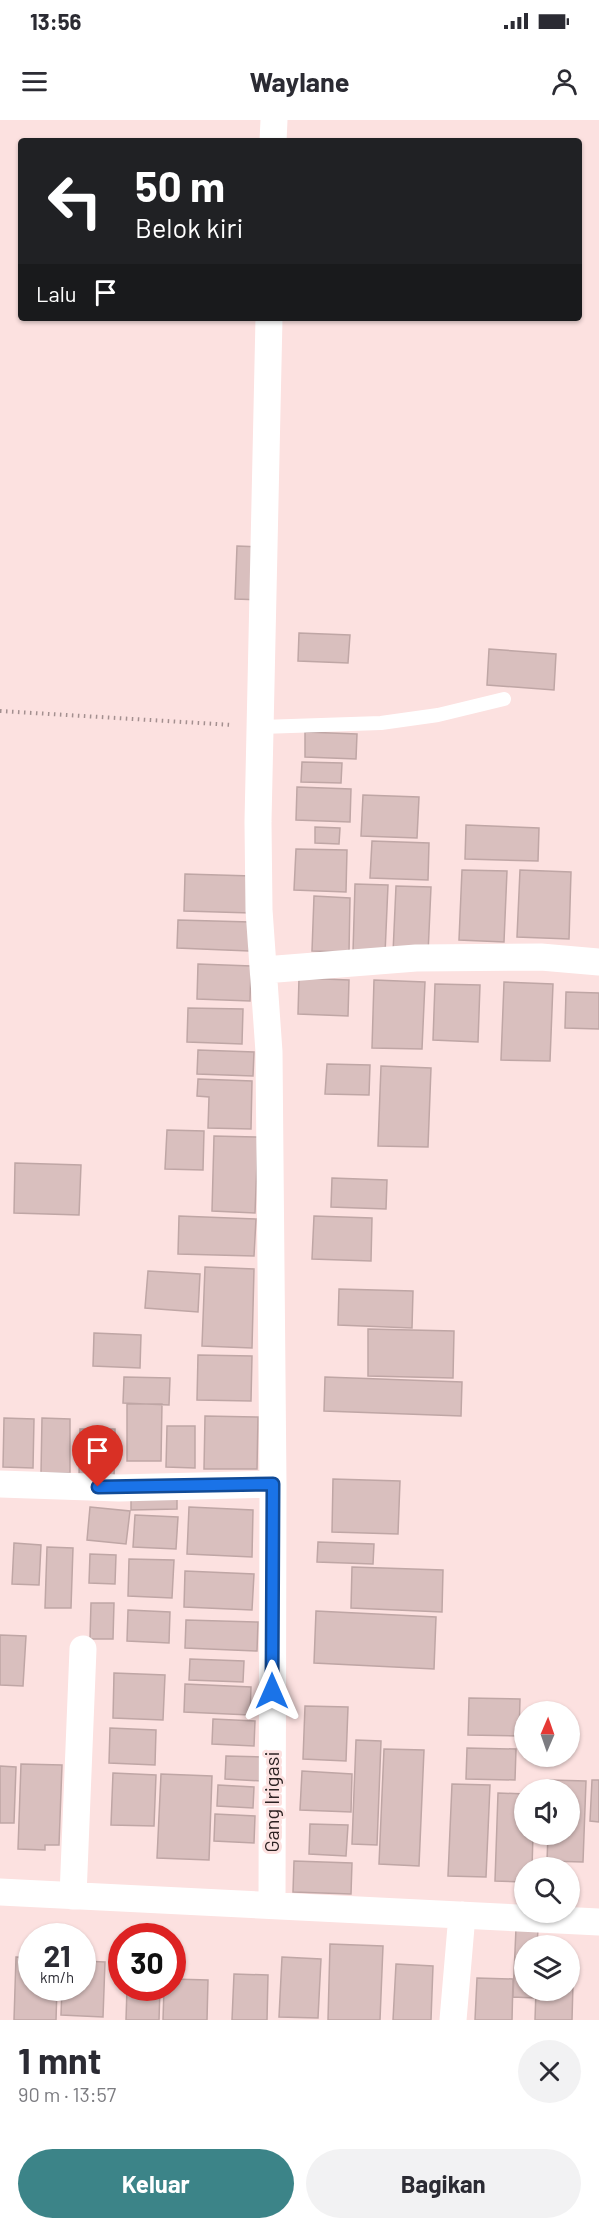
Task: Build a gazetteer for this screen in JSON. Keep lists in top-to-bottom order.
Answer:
{
  "streets": {
    "street": ["Gang Irigasi"]
  },
  "north": "top",
  "page": {
    "status": "13:56",
    "header": "Waylane",
    "turn": ["50 m", "Belok kiri"],
    "then": "Lalu",
    "speed": "21 km/h",
    "limit": "30",
    "heading": ["1 mnt", "90 m · 13:57"],
    "buttons": ["Keluar", "Bagikan"]
  }
}
